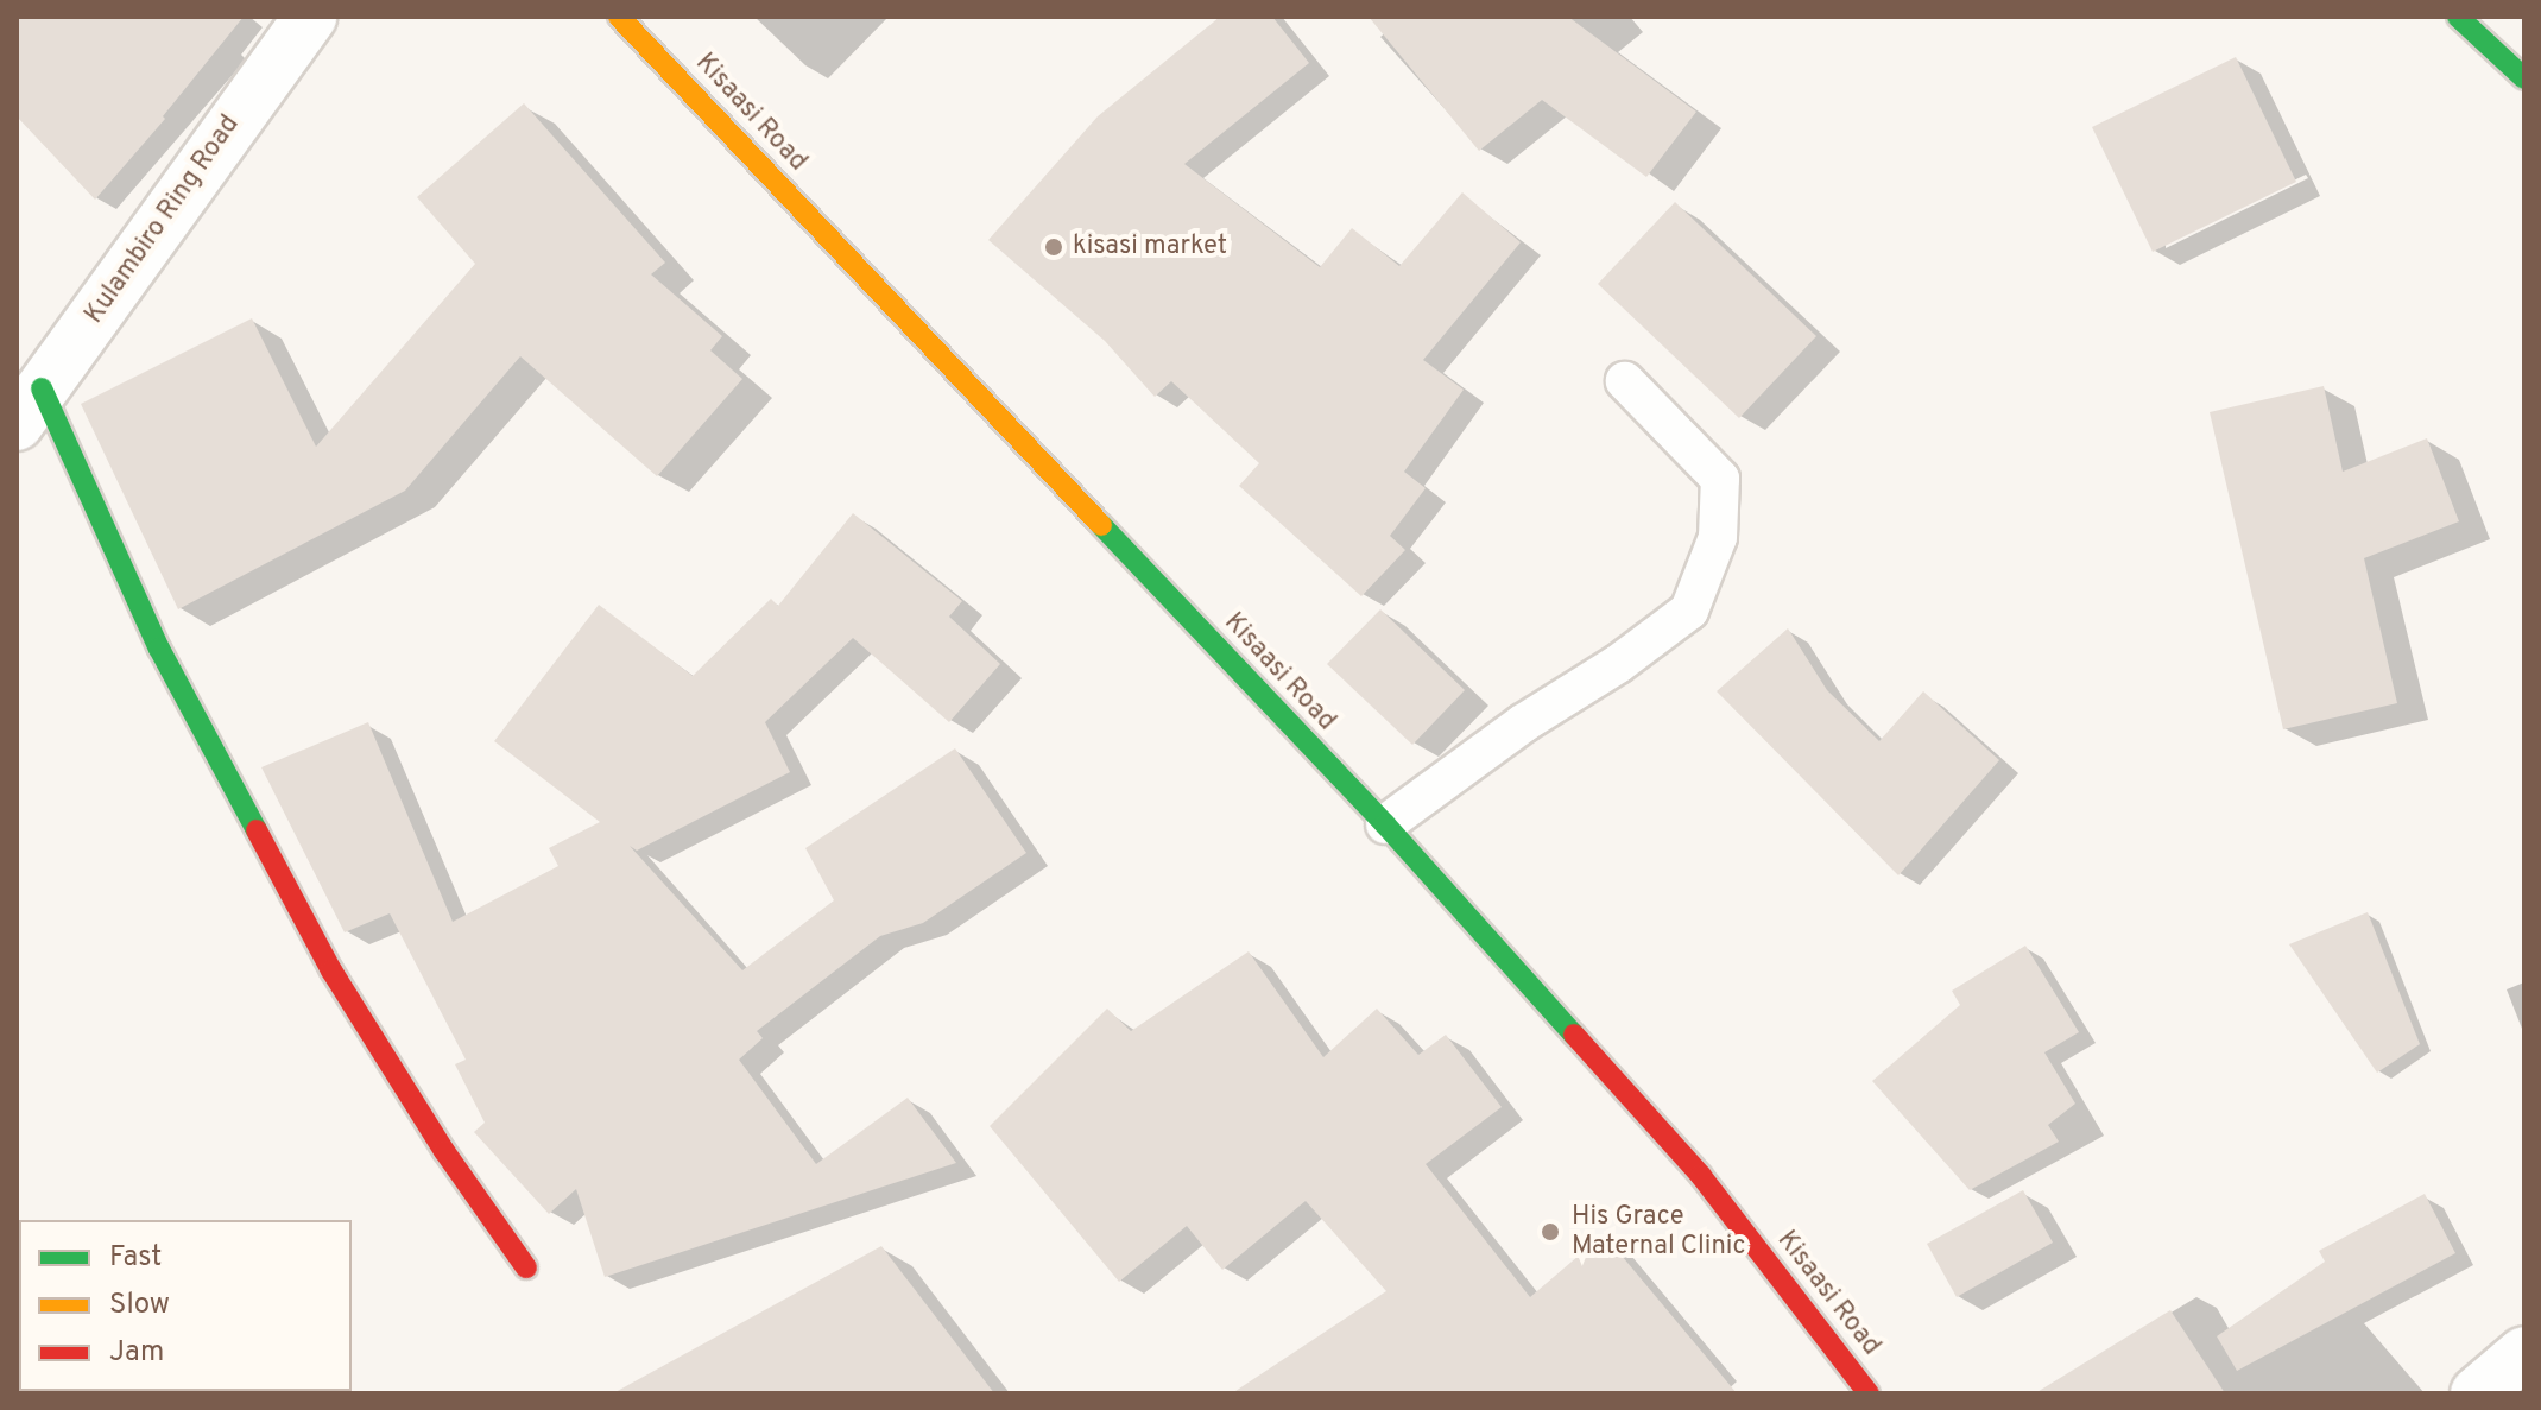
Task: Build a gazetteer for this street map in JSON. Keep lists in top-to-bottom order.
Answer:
{
  "streets": {
    "main road": ["Kisaasi Road"],
    "street": ["Kulambiro Ring Road"]
  },
  "places": ["kisasi market", "His Grace Maternal Clinic"],
  "legend": ["Fast", "Slow", "Jam"]
}
